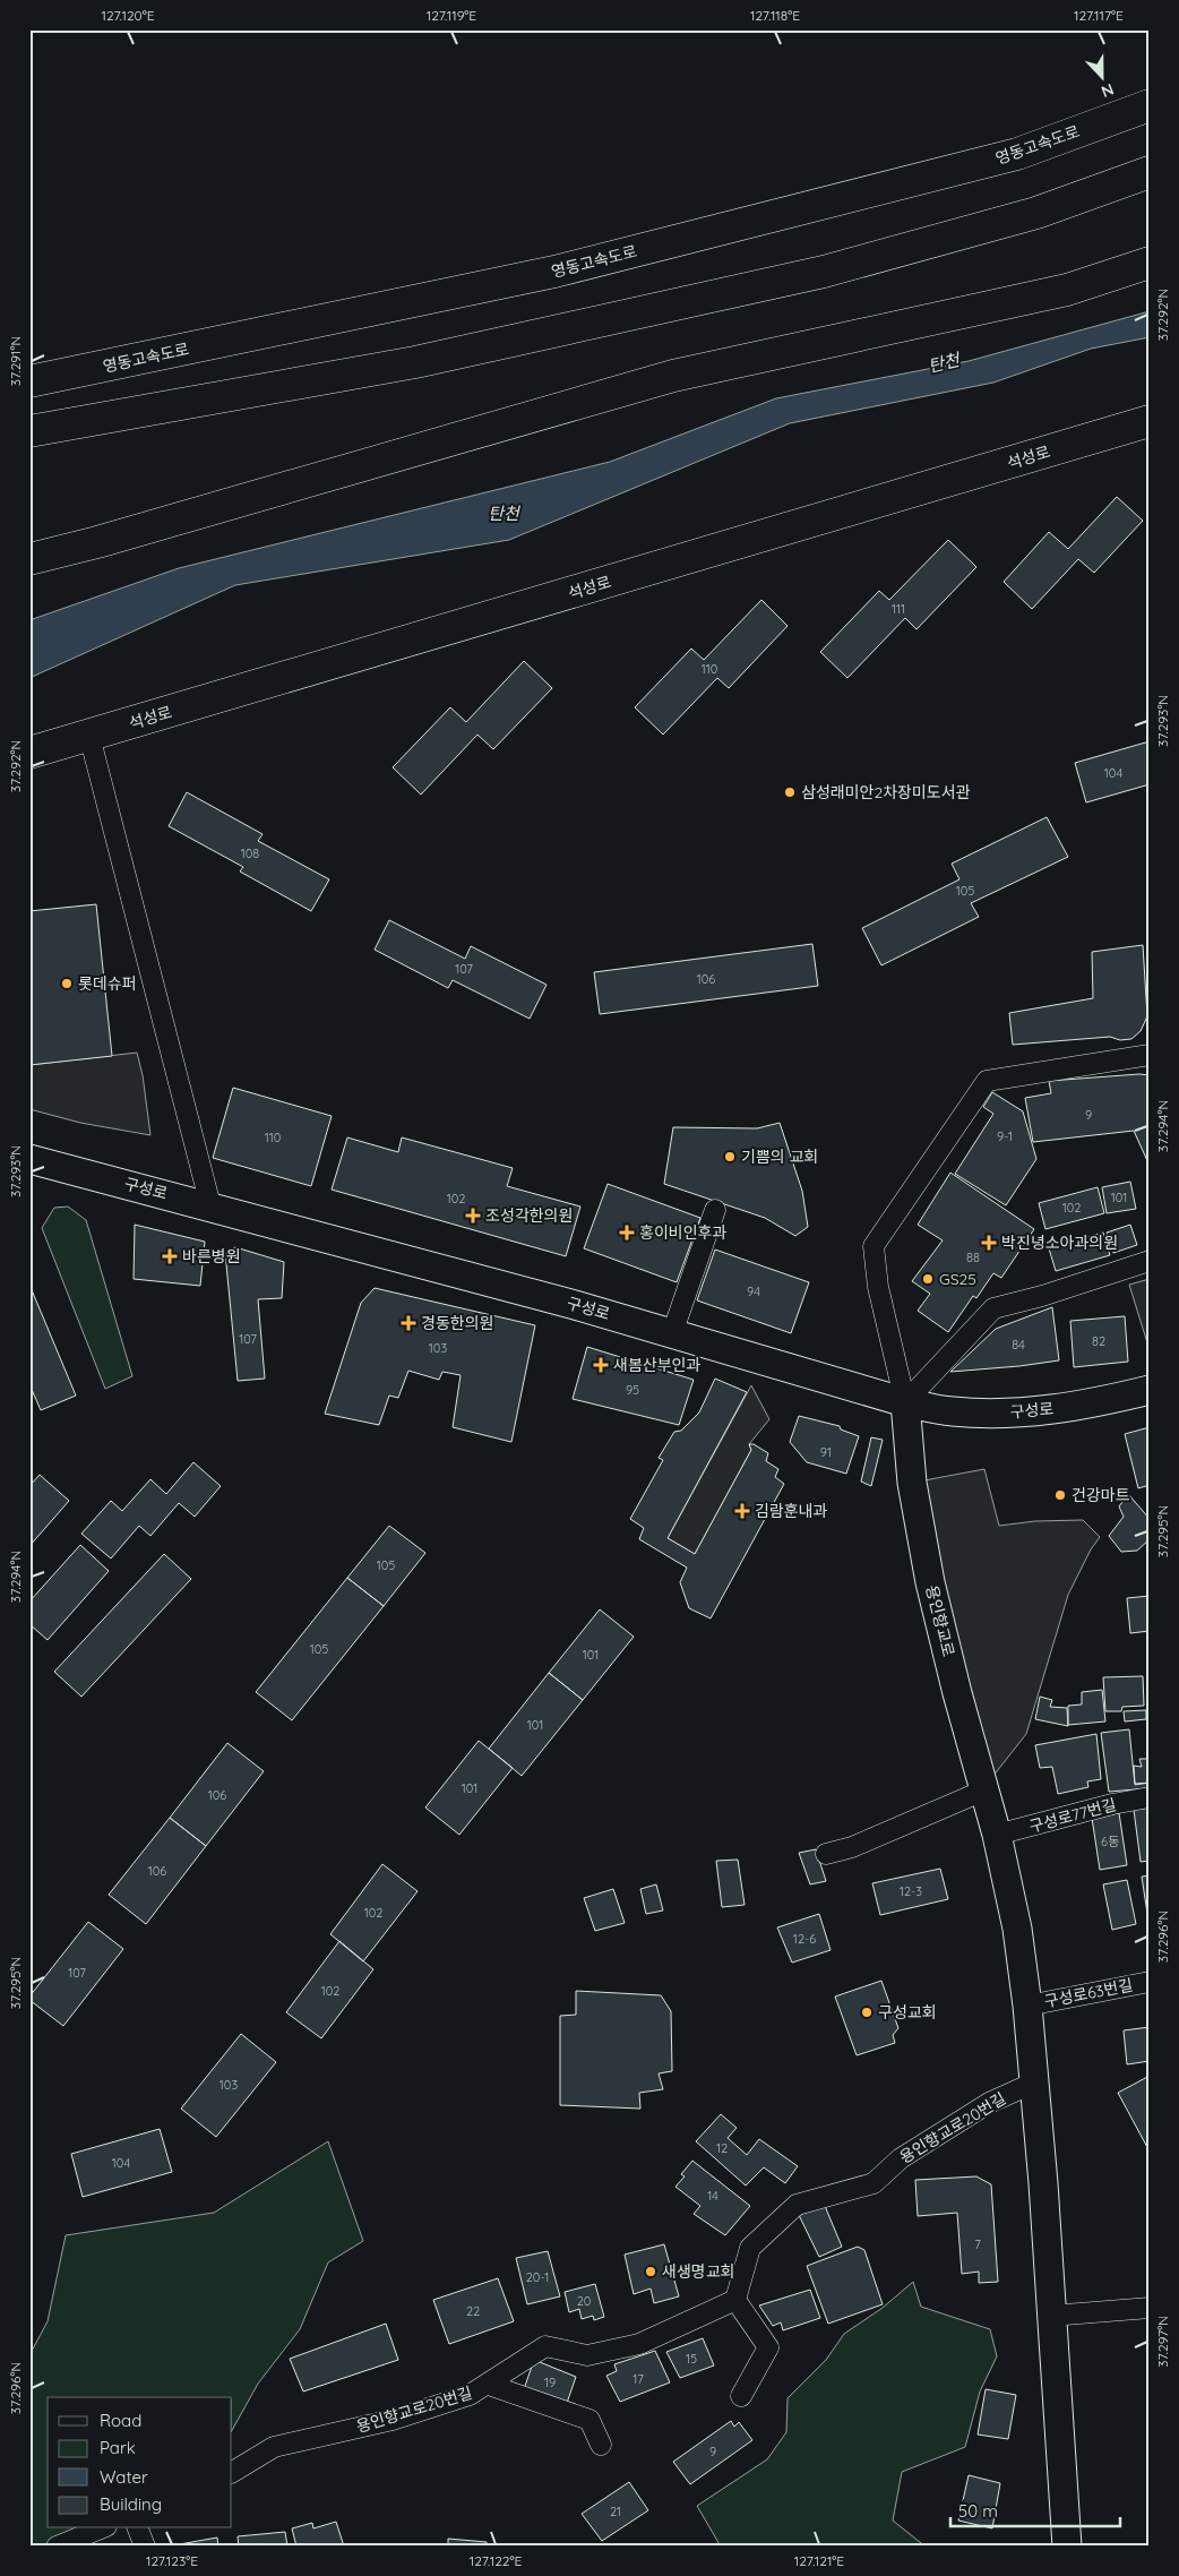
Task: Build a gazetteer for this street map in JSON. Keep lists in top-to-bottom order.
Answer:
{
  "streets": {
    "highway": ["영동고속도로", "석성로"],
    "street": [
      "구성로",
      "용인향교로",
      "구성로77번길",
      "구성로63번길",
      "용인향교로20번길"
    ]
  },
  "crossings": [
    ["구성로", "용인향교로"],
    ["용인향교로", "구성로77번길"],
    ["용인향교로", "구성로63번길"],
    ["용인향교로", "용인향교로20번길"]
  ],
  "water": ["탄천"],
  "places": {
    "other": [
      "삼성래미안2차장미도서관",
      "롯데슈퍼",
      "기쁨의 교회",
      "GS25",
      "건강마트",
      "구성교회",
      "새생명교회"
    ],
    "health": [
      "조성각한의원",
      "홍이비인후과",
      "박진녕소아과의원",
      "바른병원",
      "경동한의원",
      "새봄산부인과",
      "김람훈내과"
    ]
  },
  "house_numbers": [
    "111",
    "110",
    "104",
    "108",
    "105",
    "107",
    "106",
    "9",
    "9-1",
    "110",
    "101",
    "102",
    "102",
    "88",
    "94",
    "107",
    "82",
    "84",
    "103",
    "95",
    "91",
    "105",
    "105",
    "101",
    "101",
    "101",
    "106",
    "6동",
    "106",
    "12-3",
    "102",
    "12-6",
    "107",
    "102",
    "103",
    "12",
    "104",
    "14",
    "7",
    "20-1",
    "20",
    "22",
    "15",
    "17",
    "19",
    "9",
    "21"
  ],
  "legend": [
    "Road",
    "Park",
    "Water",
    "Building"
  ],
  "scale_bar": "50 m",
  "north": "bottom",
  "coordinates": [
    "127.120°E",
    "127.119°E",
    "127.118°E",
    "127.117°E",
    "37.292°N",
    "37.291°N",
    "37.293°N",
    "37.294°N",
    "37.295°N",
    "37.296°N",
    "37.297°N",
    "127.123°E",
    "127.122°E",
    "127.121°E"
  ]
}
